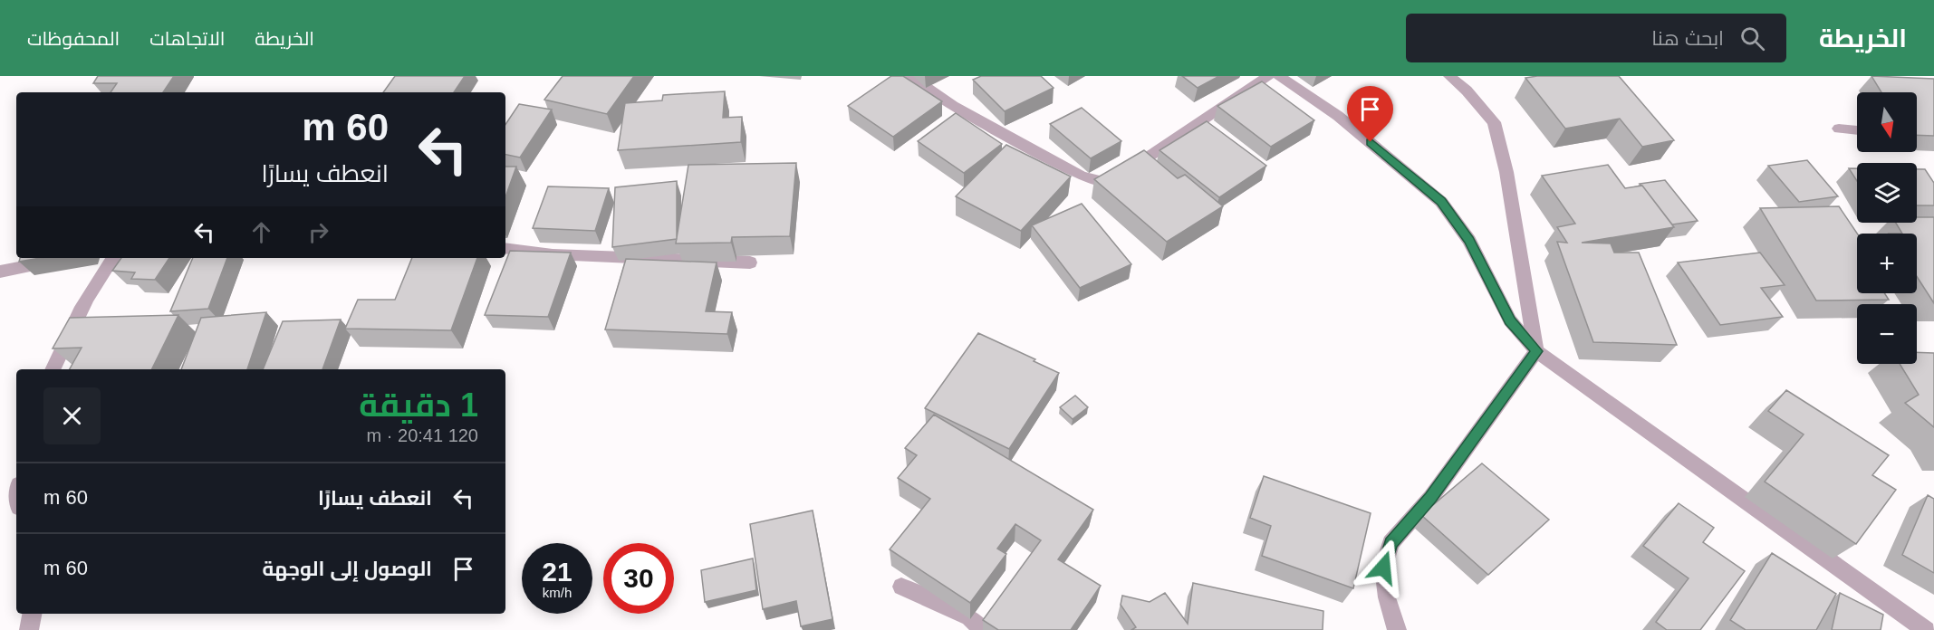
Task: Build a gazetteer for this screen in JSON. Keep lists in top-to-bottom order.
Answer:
{
  "north": "bottom",
  "page": {
    "header": "الخريطة",
    "search": "ابحث هنا",
    "nav": ["الخريطة", "الاتجاهات", "المحفوظات"],
    "map_buttons": ["+", "−"],
    "turn": ["60 m", "انعطف يسارًا"],
    "heading": ["1 دقيقة", "120 m · 20:41"],
    "list": [
      {
        "name": "انعطف يسارًا",
        "value": "60 m"
      },
      {
        "name": "الوصول إلى الوجهة",
        "value": "60 m"
      }
    ],
    "speed": "21 km/h",
    "limit": "30"
  }
}
